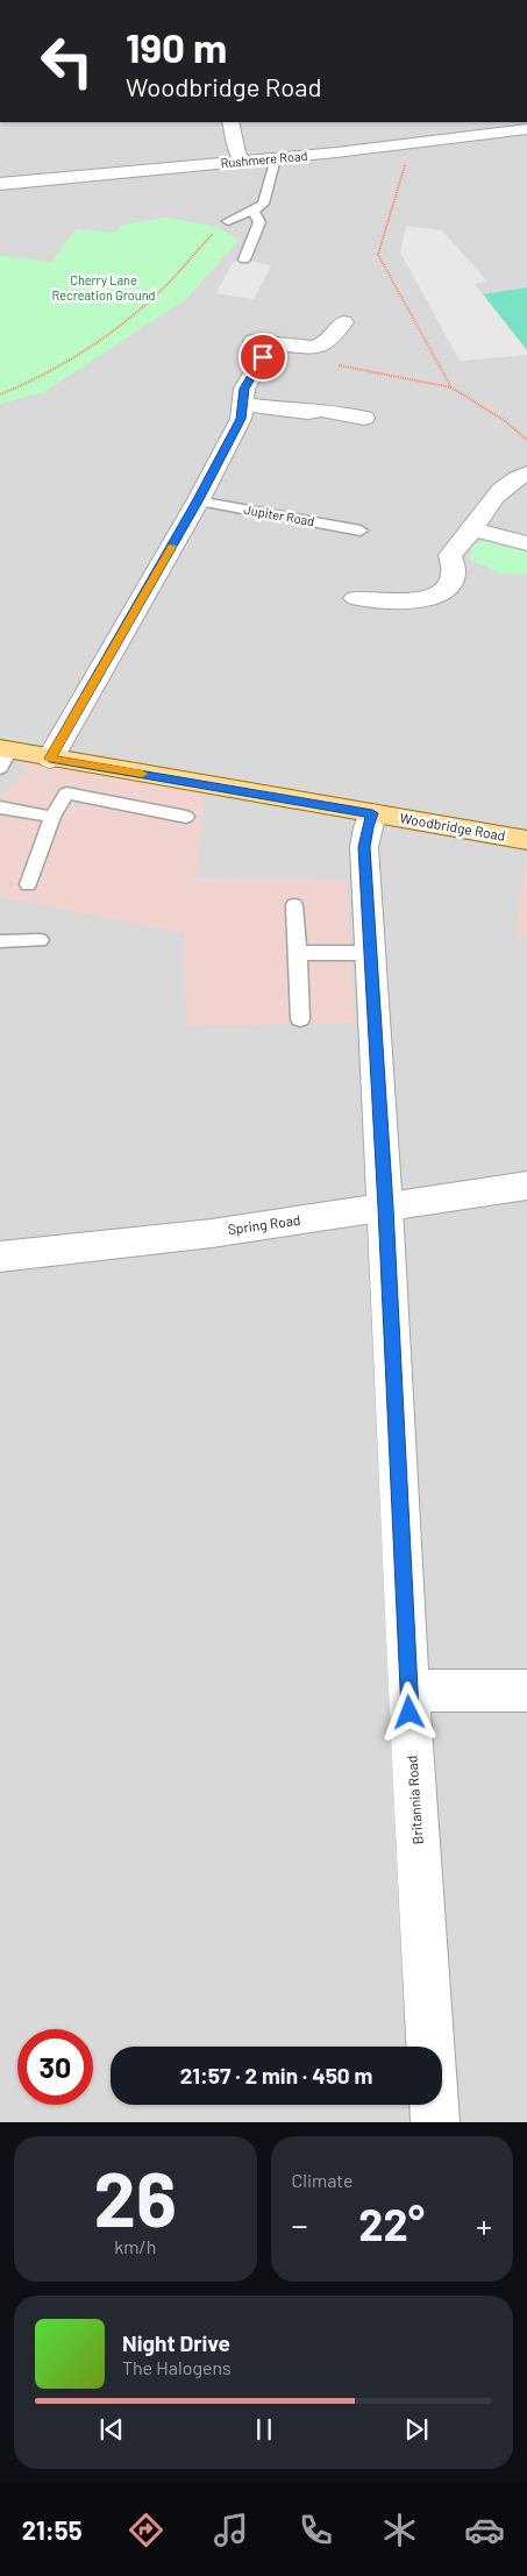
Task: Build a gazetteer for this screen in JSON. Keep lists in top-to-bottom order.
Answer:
{
  "streets": {
    "main road": ["Woodbridge Road"],
    "street": ["Rushmere Road", "Spring Road", "Britannia Road"],
    "lane": ["Jupiter Road"]
  },
  "crossings": [
    ["Woodbridge Road", "Britannia Road"],
    ["Spring Road", "Britannia Road"]
  ],
  "parks": ["Cherry Lane Recreation Ground"],
  "page": {
    "turn": ["190 m", "Woodbridge Road"],
    "limit": "30",
    "trip": "21:57 · 2 min · 450 m",
    "tile": [
      ["26", "km/h"],
      "Climate"
    ],
    "heat": ["−", "22°", "+"],
    "song": ["Night Drive", "The Halogens"],
    "tabs": "21:55"
  }
}
